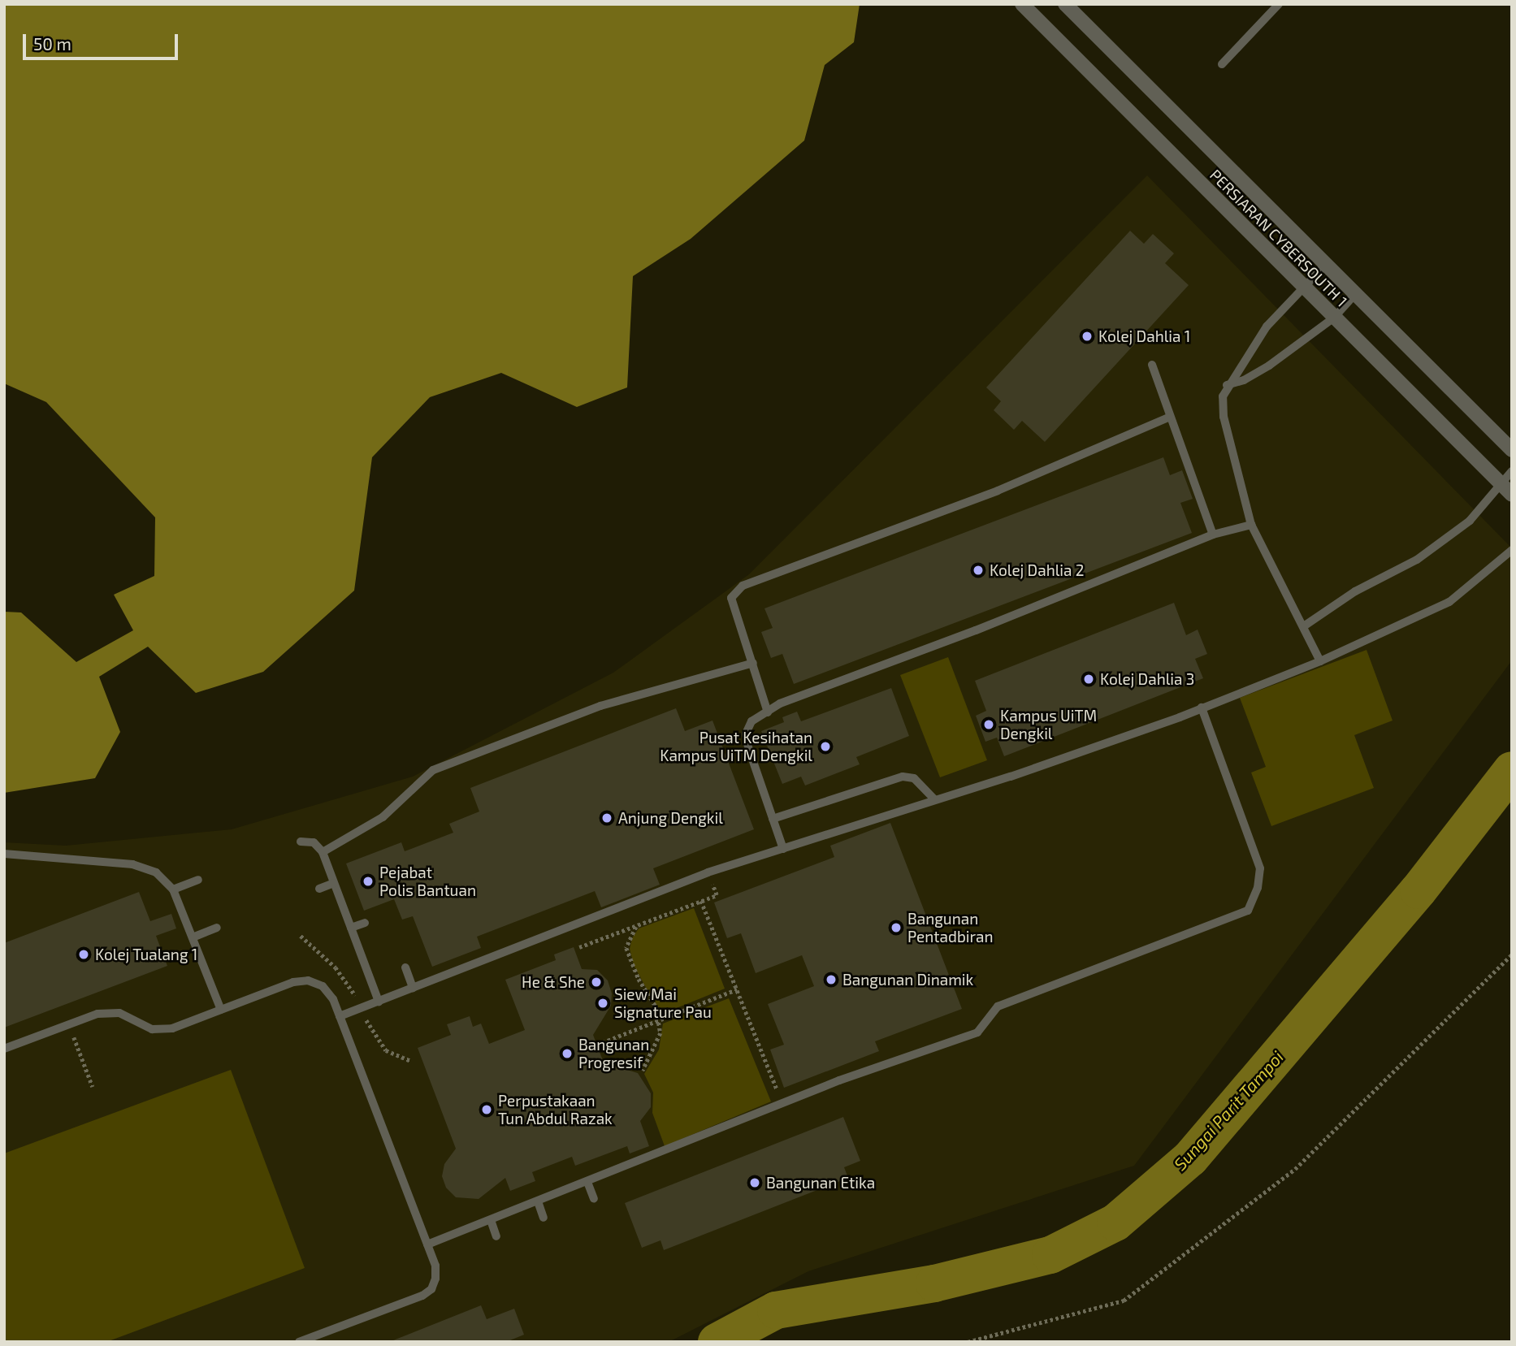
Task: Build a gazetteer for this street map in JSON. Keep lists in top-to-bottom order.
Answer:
{
  "streets": {
    "street": ["PERSIARAN CYBERSOUTH 1"]
  },
  "water": ["Sungai Parit Tampoi"],
  "places": [
    "Kolej Dahlia 1",
    "Kolej Dahlia 2",
    "Kolej Dahlia 3",
    "Kampus UiTM Dengkil",
    "Pusat Kesihatan Kampus UiTM Dengkil",
    "Anjung Dengkil",
    "Pejabat Polis Bantuan",
    "Bangunan Pentadbiran",
    "Kolej Tualang 1",
    "Bangunan Dinamik",
    "He & She",
    "Siew Mai Signature Pau",
    "Bangunan Progresif",
    "Perpustakaan Tun Abdul Razak",
    "Bangunan Etika"
  ],
  "scale_bar": "50 m"
}
